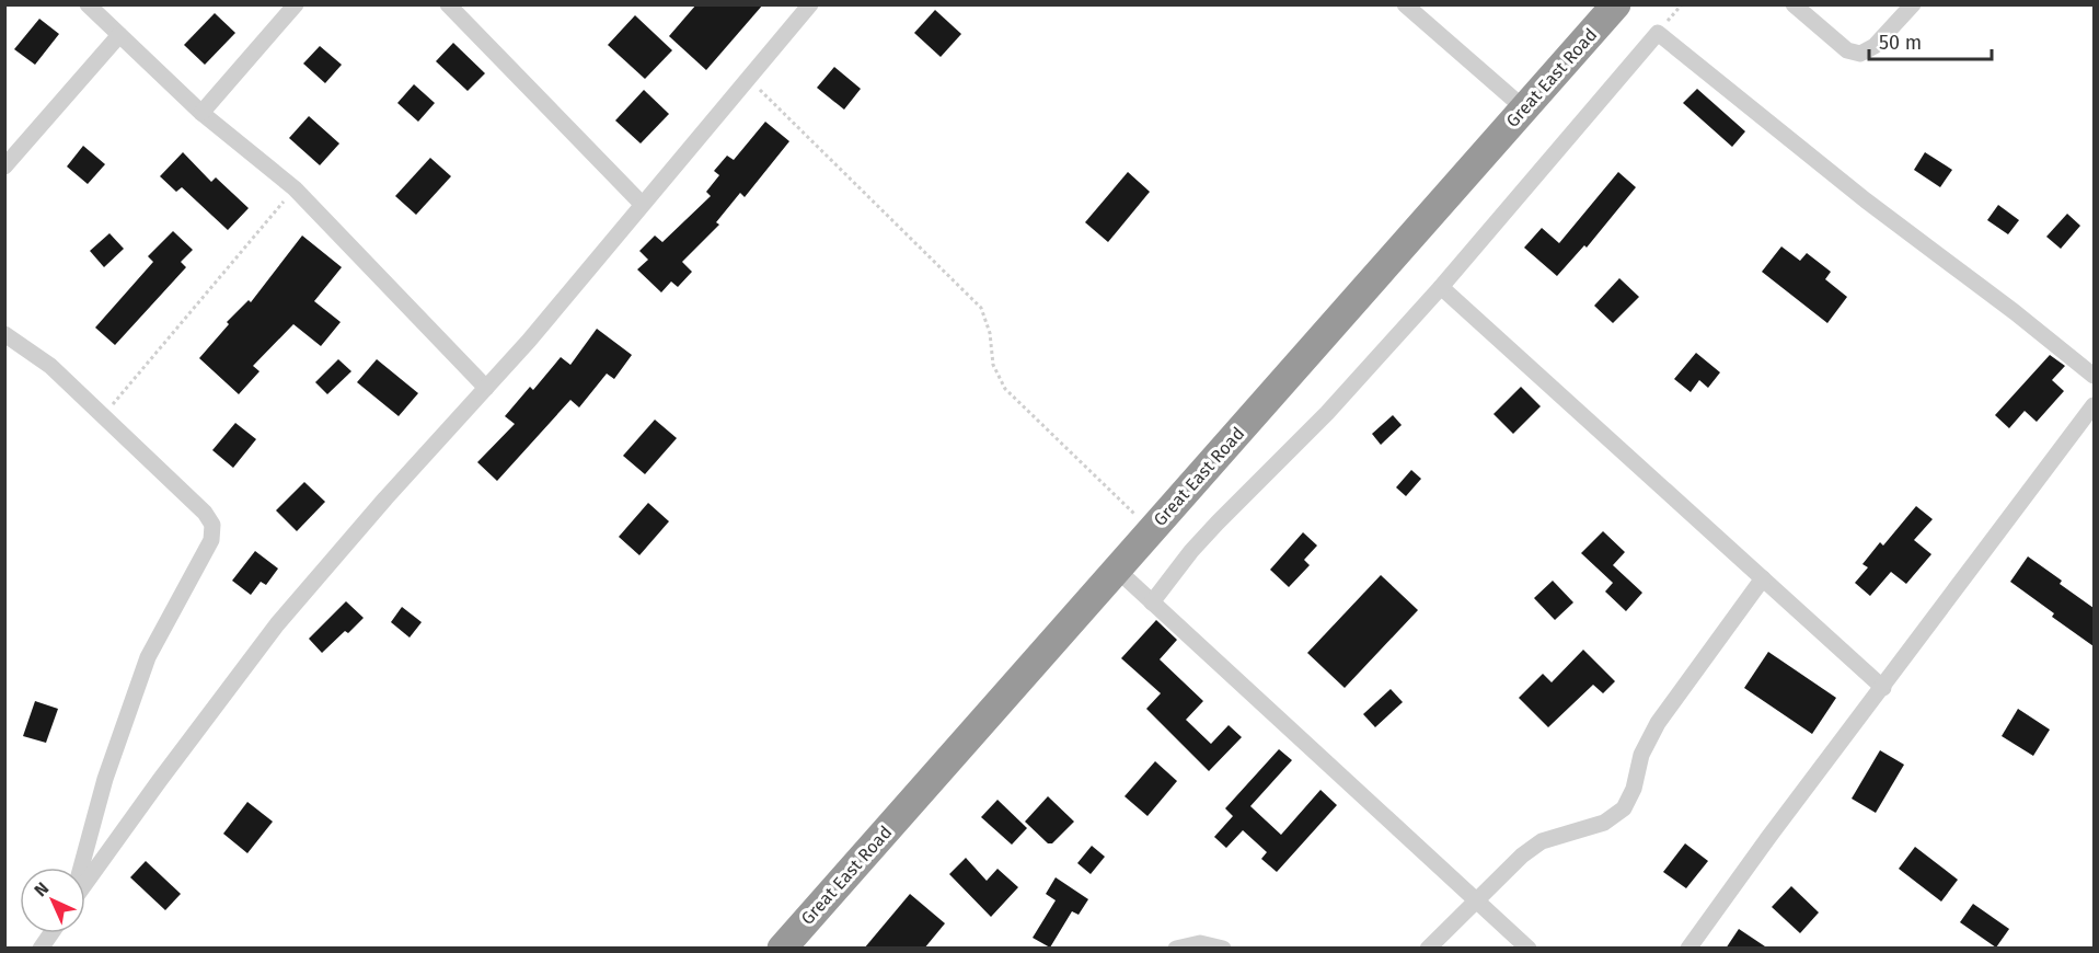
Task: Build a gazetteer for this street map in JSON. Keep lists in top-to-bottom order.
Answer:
{
  "streets": {
    "highway": ["Great East Road"]
  },
  "scale_bar": "50 m",
  "north": "top left"
}
